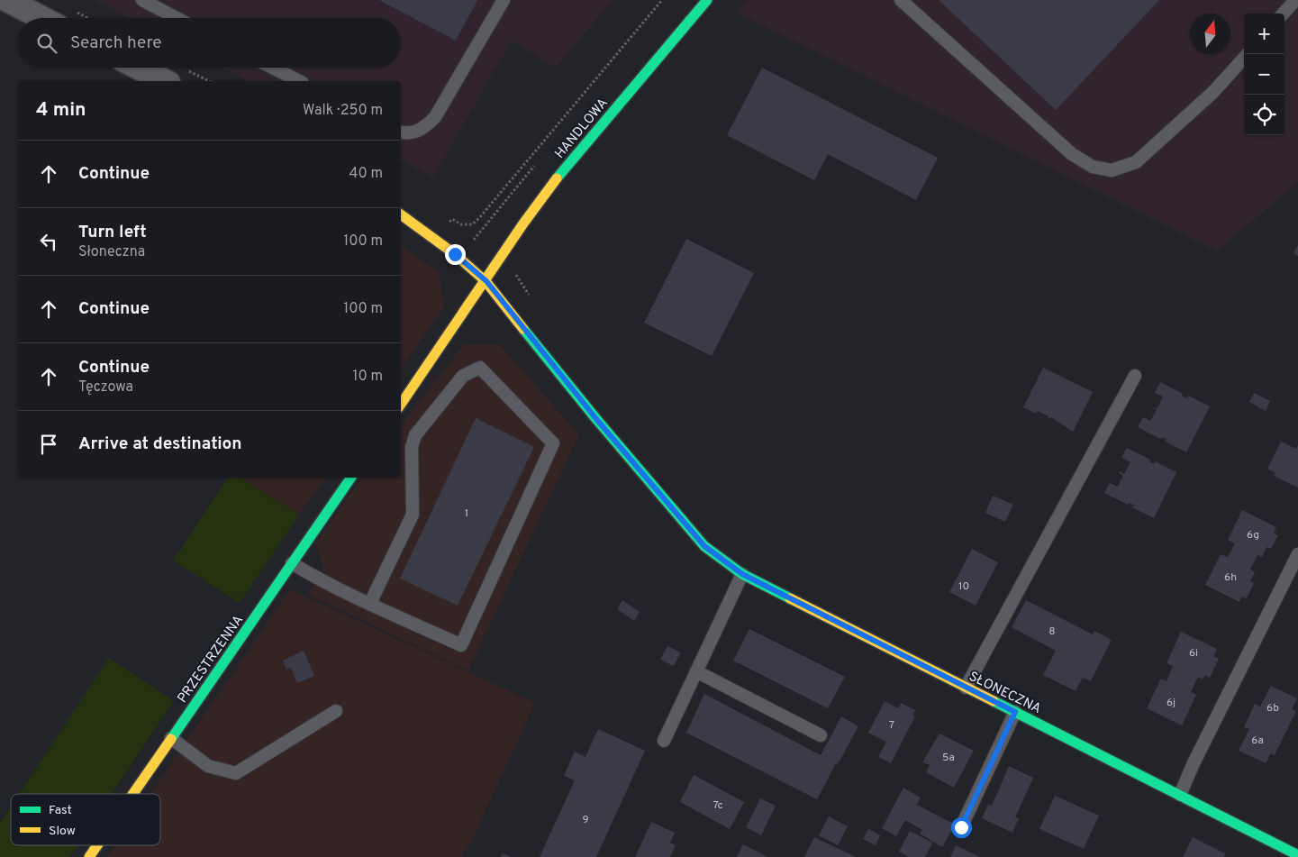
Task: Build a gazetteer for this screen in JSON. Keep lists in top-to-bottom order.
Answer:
{
  "streets": {
    "street": ["HANDLOWA", "PRZESTRZENNA", "SŁONECZNA"]
  },
  "crossings": [
    ["HANDLOWA", "SŁONECZNA"]
  ],
  "house_numbers": [
    "1",
    "6g",
    "6h",
    "10",
    "8",
    "6i",
    "6j",
    "6b",
    "7",
    "6a",
    "5a",
    "7c",
    "9"
  ],
  "legend": ["Fast", "Slow"],
  "north": "top",
  "page": {
    "map_buttons": ["+", "−"],
    "search": "Search here",
    "heading": ["4 min", "Walk · 250 m"],
    "list": [
      ["Continue", "40 m"],
      ["Turn left", "Słoneczna", "100 m"],
      ["Continue", "100 m"],
      ["Continue", "Tęczowa", "10 m"],
      "Arrive at destination"
    ]
  }
}
